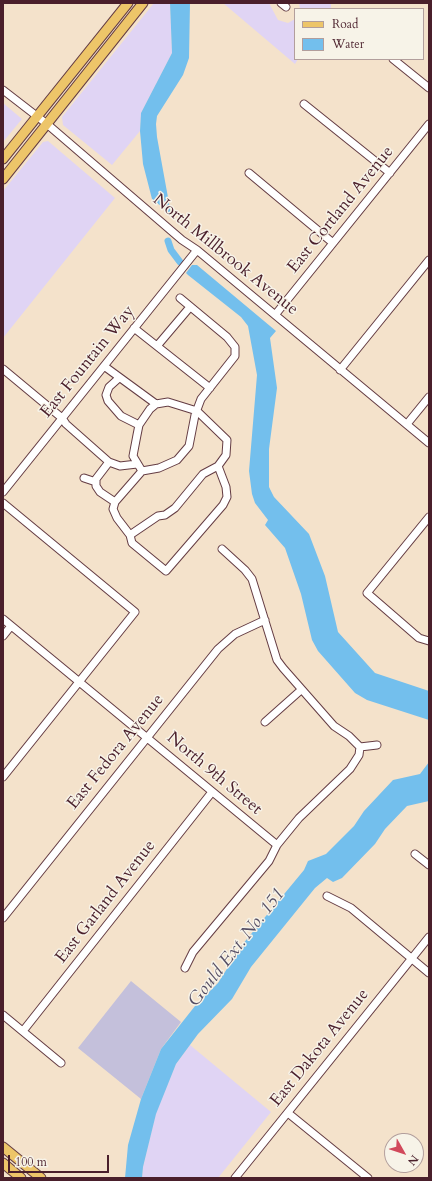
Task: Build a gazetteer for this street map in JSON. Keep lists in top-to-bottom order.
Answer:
{
  "streets": {
    "street": [
      "East Cortland Avenue",
      "North Millbrook Avenue",
      "East Fountain Way",
      "East Fedora Avenue",
      "North 9th Street",
      "East Garland Avenue",
      "East Dakota Avenue"
    ]
  },
  "crossings": [
    ["East Cortland Avenue", "North Millbrook Avenue"],
    ["North Millbrook Avenue", "East Fountain Way"],
    ["East Fedora Avenue", "North 9th Street"],
    ["North 9th Street", "East Garland Avenue"]
  ],
  "water": ["Gould Ext. No. 151"],
  "legend": ["Road", "Water"],
  "scale_bar": "100 m",
  "north": "bottom right"
}
